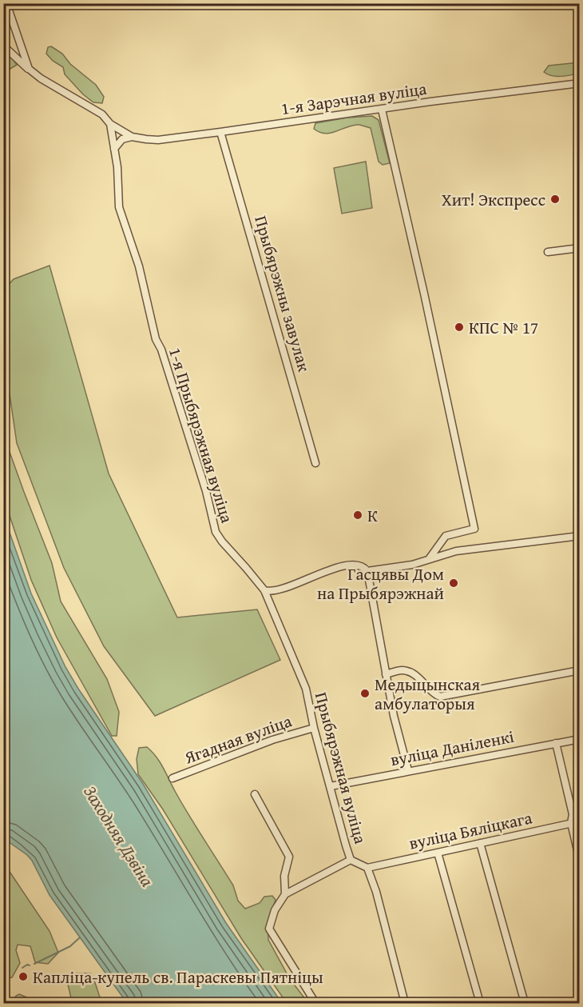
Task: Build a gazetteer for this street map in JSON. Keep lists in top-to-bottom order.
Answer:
{
  "streets": {
    "street": [
      "1-я Зарэчная вуліца",
      "Прыбярэжны завулак",
      "1-я Прыбярэжная вуліца",
      "Ягадная вуліца",
      "вуліца Даніленкі",
      "Прыбярэжная вуліца",
      "вуліца Бяліцкага"
    ]
  },
  "crossings": [
    ["1-я Зарэчная вуліца", "Прыбярэжны завулак"],
    ["1-я Зарэчная вуліца", "1-я Прыбярэжная вуліца"],
    ["1-я Прыбярэжная вуліца", "Прыбярэжная вуліца"],
    ["Ягадная вуліца", "Прыбярэжная вуліца"],
    ["вуліца Даніленкі", "Прыбярэжная вуліца"],
    ["Прыбярэжная вуліца", "вуліца Бяліцкага"]
  ],
  "water": ["Заходняя Дзвіна"],
  "places": [
    "Хит! Экспресс",
    "КПС № 17",
    "К",
    "Гасцявы Дом на Прыбярэжнай",
    "Медыцынская амбулаторыя",
    "Капліца-купель св. Параскевы Пятніцы"
  ]
}
